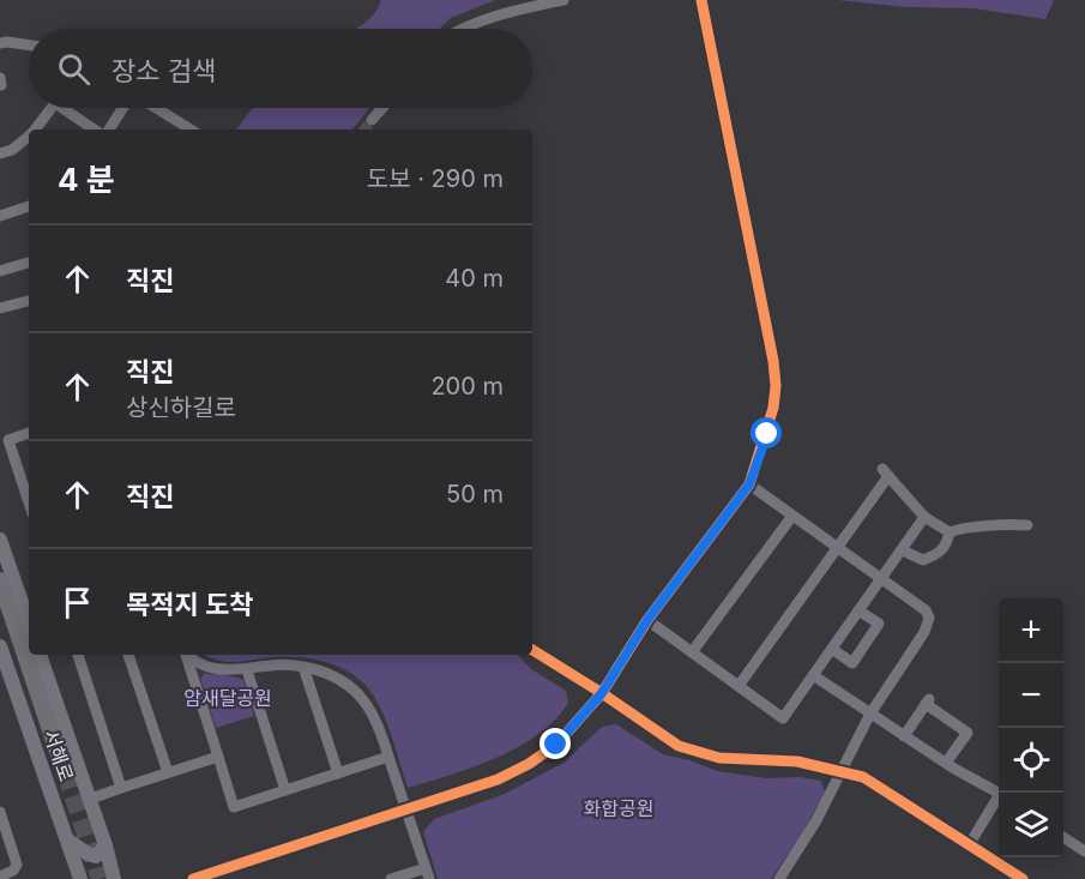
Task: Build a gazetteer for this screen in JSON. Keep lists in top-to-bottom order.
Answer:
{
  "streets": {
    "highway": ["서해로"]
  },
  "parks": ["암새달공원", "화합공원"],
  "page": {
    "search": "장소 검색",
    "heading": ["4 분", "도보 · 290 m"],
    "list": [
      ["직진", "40 m"],
      ["직진", "상신하길로", "200 m"],
      ["직진", "50 m"],
      "목적지 도착"
    ],
    "map_buttons": ["+", "−"]
  }
}
